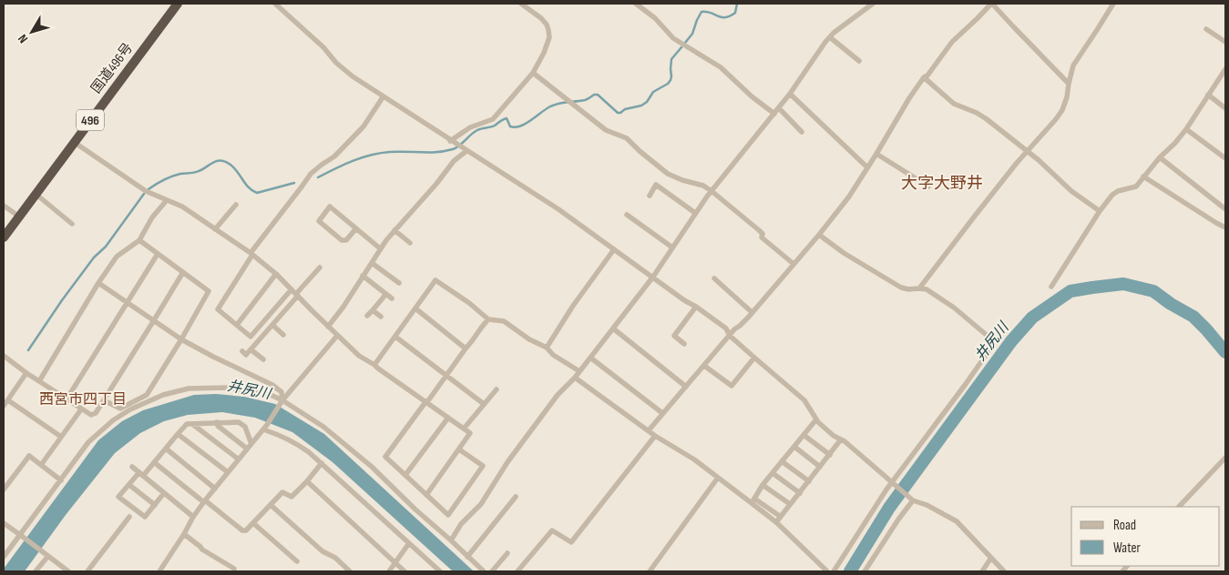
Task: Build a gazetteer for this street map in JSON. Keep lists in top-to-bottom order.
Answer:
{
  "streets": {
    "highway": ["国道496号", "496"]
  },
  "districts": ["大字大野井", "西宮市四丁目"],
  "water": ["井尻川"],
  "legend": ["Road", "Water"],
  "north": "bottom left"
}
